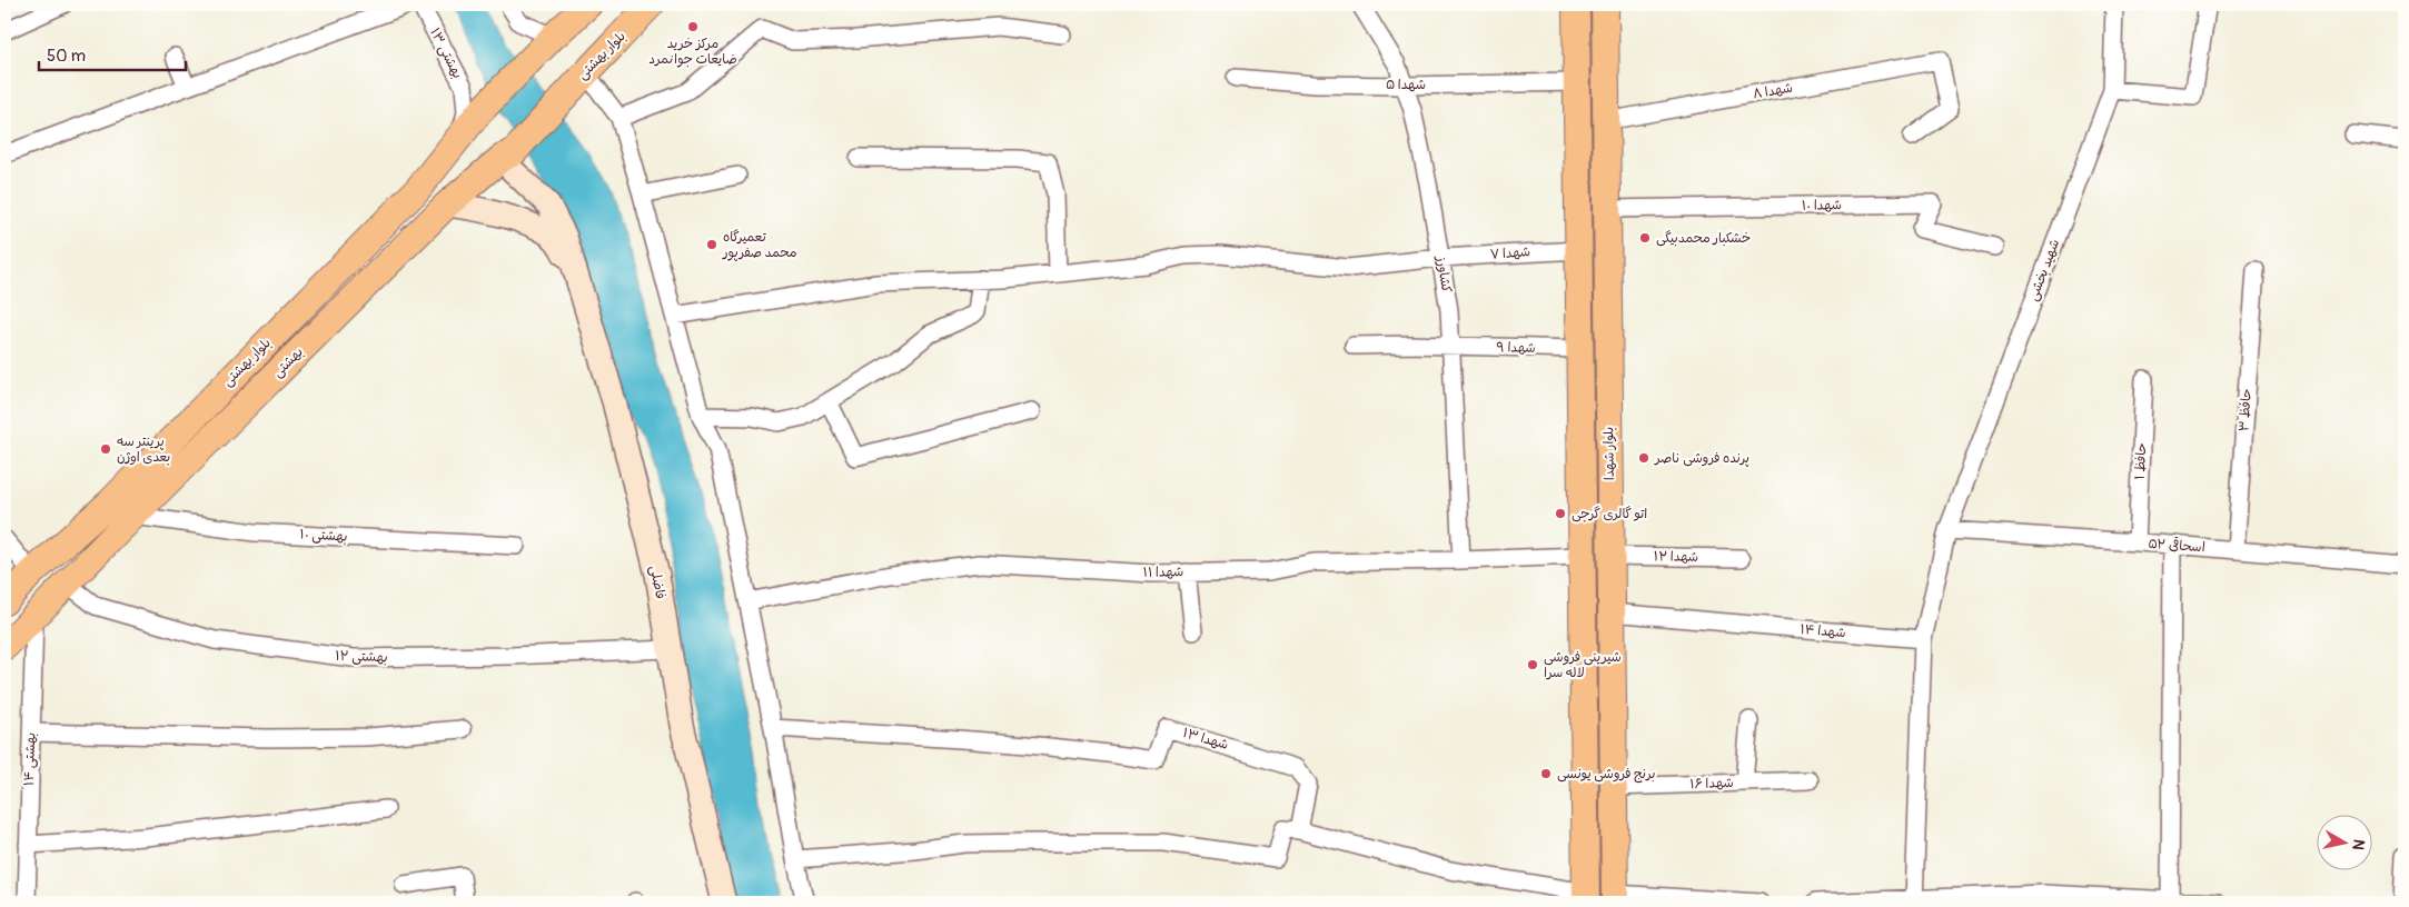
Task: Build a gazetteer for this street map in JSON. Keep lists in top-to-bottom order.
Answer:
{
  "streets": {
    "main road": [
      "بلوار بهشتی",
      "بهشتی",
      "بلوار شهدا",
      "فاضلی"
    ],
    "street": [
      "بهشتی ۱۳",
      "شهدا ۵",
      "شهدا ۸",
      "شهدا ۱۰",
      "شهدا ۷",
      "شهید بخشی",
      "کشاورز",
      "شهدا ۹",
      "حافظ ۳",
      "حافظ ۱",
      "بهشتی ۱۰",
      "اسحاقی ۵۲",
      "شهدا ۱۲",
      "شهدا ۱۱",
      "شهدا ۱۴",
      "بهشتی ۱۲",
      "شهدا ۱۳",
      "بهشتی ۱۴",
      "شهدا ۱۶"
    ]
  },
  "crossings": [
    ["بهشتی ۱۳", "بلوار بهشتی"],
    ["بلوار بهشتی", "بهشتی"],
    ["شهدا ۵", "کشاورز"],
    ["شهدا ۵", "بلوار شهدا"],
    ["شهدا ۸", "بلوار شهدا"],
    ["شهدا ۱۰", "بلوار شهدا"],
    ["شهدا ۷", "کشاورز"],
    ["شهدا ۷", "بلوار شهدا"],
    ["شهید بخشی", "اسحاقی ۵۲"],
    ["کشاورز", "شهدا ۹"],
    ["کشاورز", "شهدا ۱۱"],
    ["شهدا ۹", "بلوار شهدا"],
    ["بهشتی", "بهشتی ۱۰"],
    ["بهشتی", "فاضلی"],
    ["بهشتی", "بهشتی ۱۲"],
    ["بهشتی", "بهشتی ۱۴"],
    ["حافظ ۳", "اسحاقی ۵۲"],
    ["بلوار شهدا", "شهدا ۱۲"],
    ["بلوار شهدا", "شهدا ۱۱"],
    ["بلوار شهدا", "شهدا ۱۴"],
    ["بلوار شهدا", "شهدا ۱۶"],
    ["حافظ ۱", "اسحاقی ۵۲"],
    ["فاضلی", "بهشتی ۱۲"]
  ],
  "places": [
    "مرکز خرید ضایعات جوانمرد",
    "خشکبار محمدبیگی",
    "تعمیرگاه محمد صفرپور",
    "پرینتر سه بعدی اوژن",
    "پرنده فروشی ناصر",
    "اتو گالری گرجی",
    "شیرینی فروشی لاله سرا",
    "برنج فروشی یونسی"
  ],
  "scale_bar": "50 m",
  "north": "right"
}
